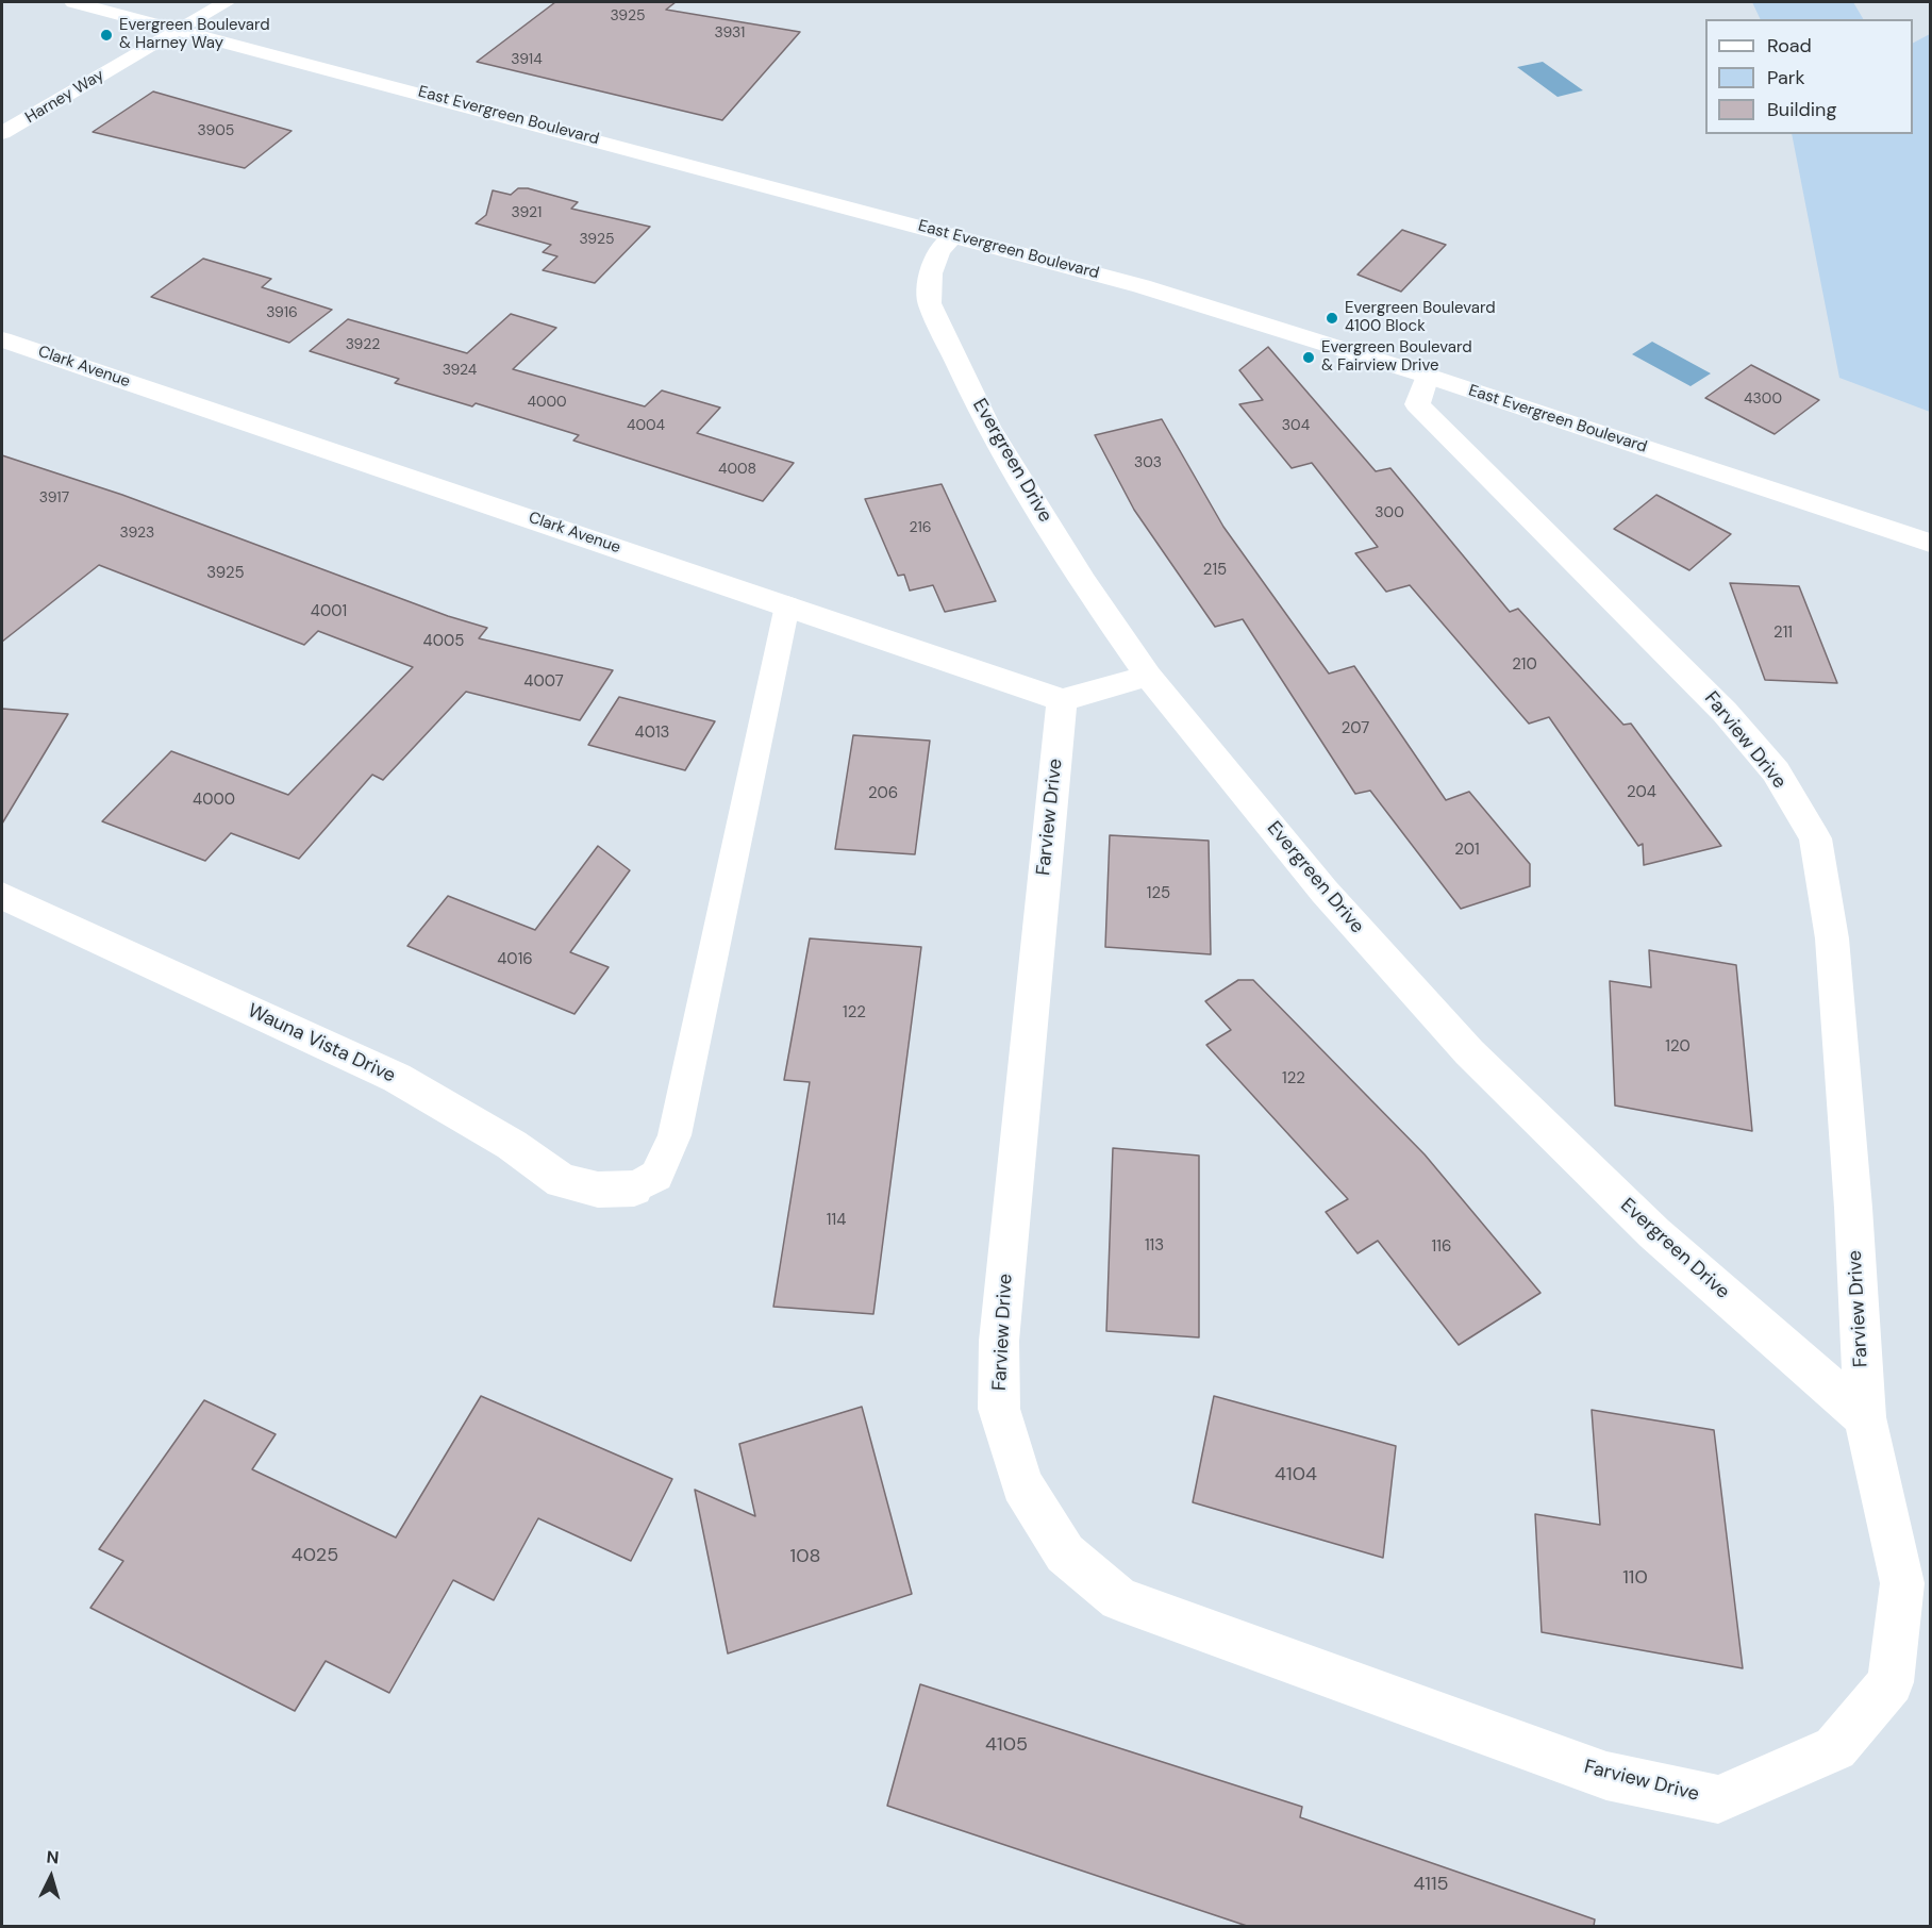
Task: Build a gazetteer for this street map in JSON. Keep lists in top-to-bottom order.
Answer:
{
  "streets": {
    "street": [
      "Harney Way",
      "East Evergreen Boulevard",
      "Clark Avenue",
      "Evergreen Drive",
      "Farview Drive",
      "Wauna Vista Drive"
    ]
  },
  "crossings": [
    ["Harney Way", "East Evergreen Boulevard"],
    ["East Evergreen Boulevard", "Evergreen Drive"],
    ["East Evergreen Boulevard", "Farview Drive"],
    ["Clark Avenue", "Farview Drive"],
    ["Evergreen Drive", "Farview Drive"]
  ],
  "places": ["Evergreen Boulevard & Harney Way", "Evergreen Boulevard 4100 Block", "Evergreen Boulevard & Fairview Drive"],
  "house_numbers": [
    "3925",
    "3931",
    "3914",
    "3905",
    "3921",
    "3925",
    "3916",
    "3922",
    "3924",
    "4300",
    "4000",
    "4004",
    "304",
    "303",
    "4008",
    "3917",
    "300",
    "216",
    "3923",
    "215",
    "3925",
    "4001",
    "211",
    "4005",
    "210",
    "4007",
    "207",
    "4013",
    "204",
    "206",
    "4000",
    "201",
    "125",
    "4016",
    "122",
    "120",
    "122",
    "114",
    "113",
    "116",
    "4104",
    "4025",
    "108",
    "110",
    "4105",
    "4115"
  ],
  "legend": ["Road", "Park", "Building"],
  "north": "top"
}
